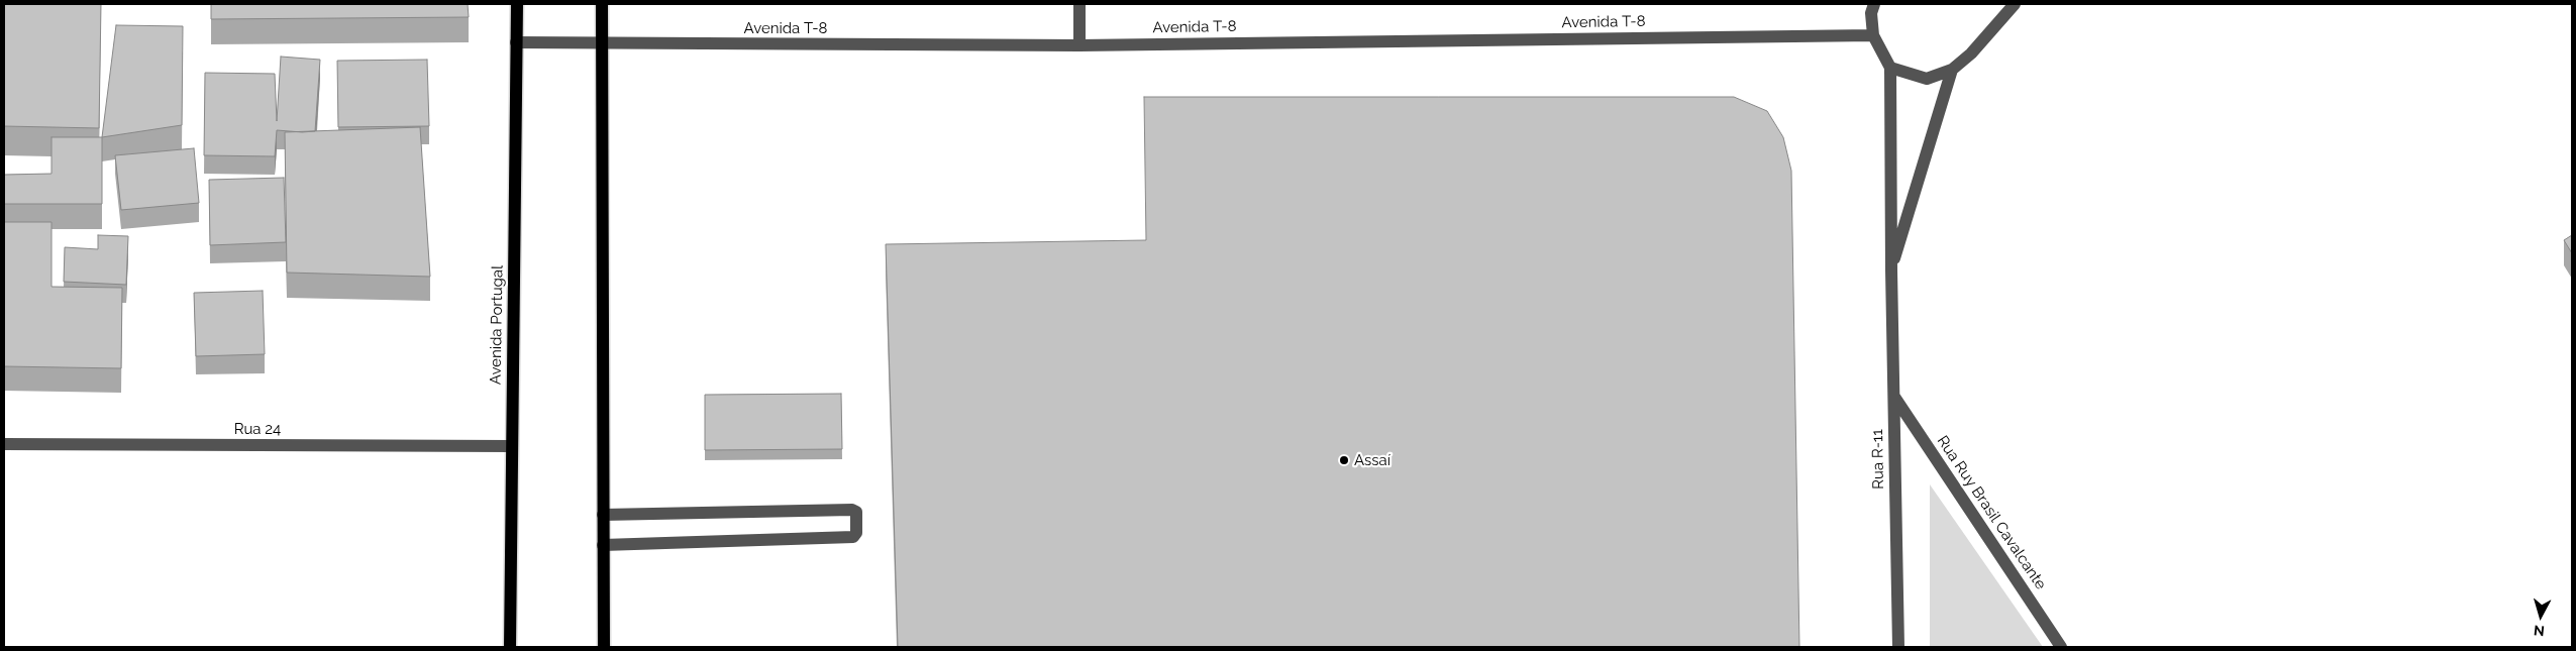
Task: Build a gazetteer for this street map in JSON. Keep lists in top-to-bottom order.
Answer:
{
  "streets": {
    "main road": ["Avenida Portugal"],
    "street": [
      "Avenida T-8",
      "Rua 24",
      "Rua R-11",
      "Rua Ruy Brasil Cavalcante"
    ]
  },
  "crossings": [
    ["Avenida T-8", "Avenida Portugal"],
    ["Avenida Portugal", "Rua 24"],
    ["Rua R-11", "Rua Ruy Brasil Cavalcante"]
  ],
  "places": ["Assaí"],
  "north": "bottom"
}
